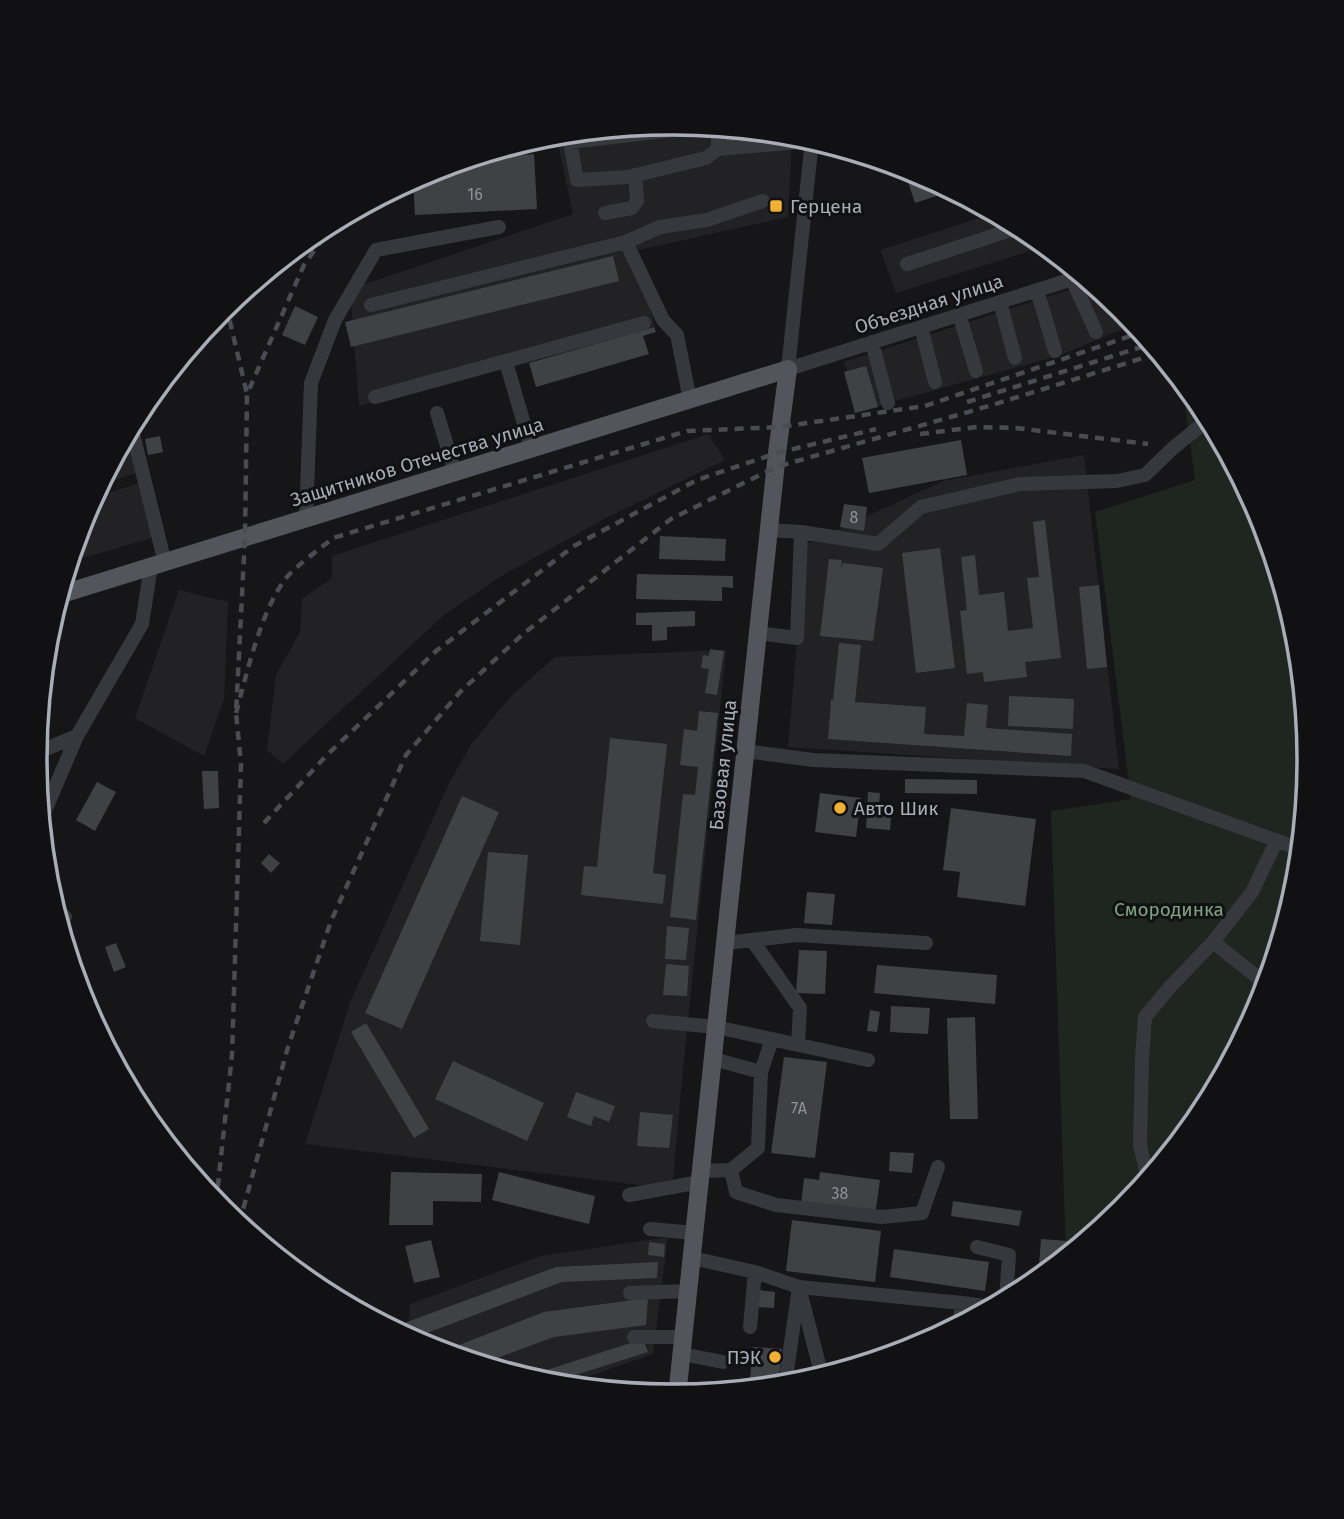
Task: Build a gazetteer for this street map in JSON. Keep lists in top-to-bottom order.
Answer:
{
  "streets": {
    "main road": ["Защитников Отечества улица", "Базовая улица"],
    "street": ["Объездная улица"]
  },
  "crossings": [
    ["Объездная улица", "Защитников Отечества улица"],
    ["Объездная улица", "Базовая улица"],
    ["Защитников Отечества улица", "Базовая улица"]
  ],
  "parks": ["Смородинка"],
  "places": {
    "transit": ["Герцена"],
    "other": ["Авто Шик", "ПЭК"]
  },
  "house_numbers": [
    "16",
    "8",
    "7А",
    "38"
  ]
}
